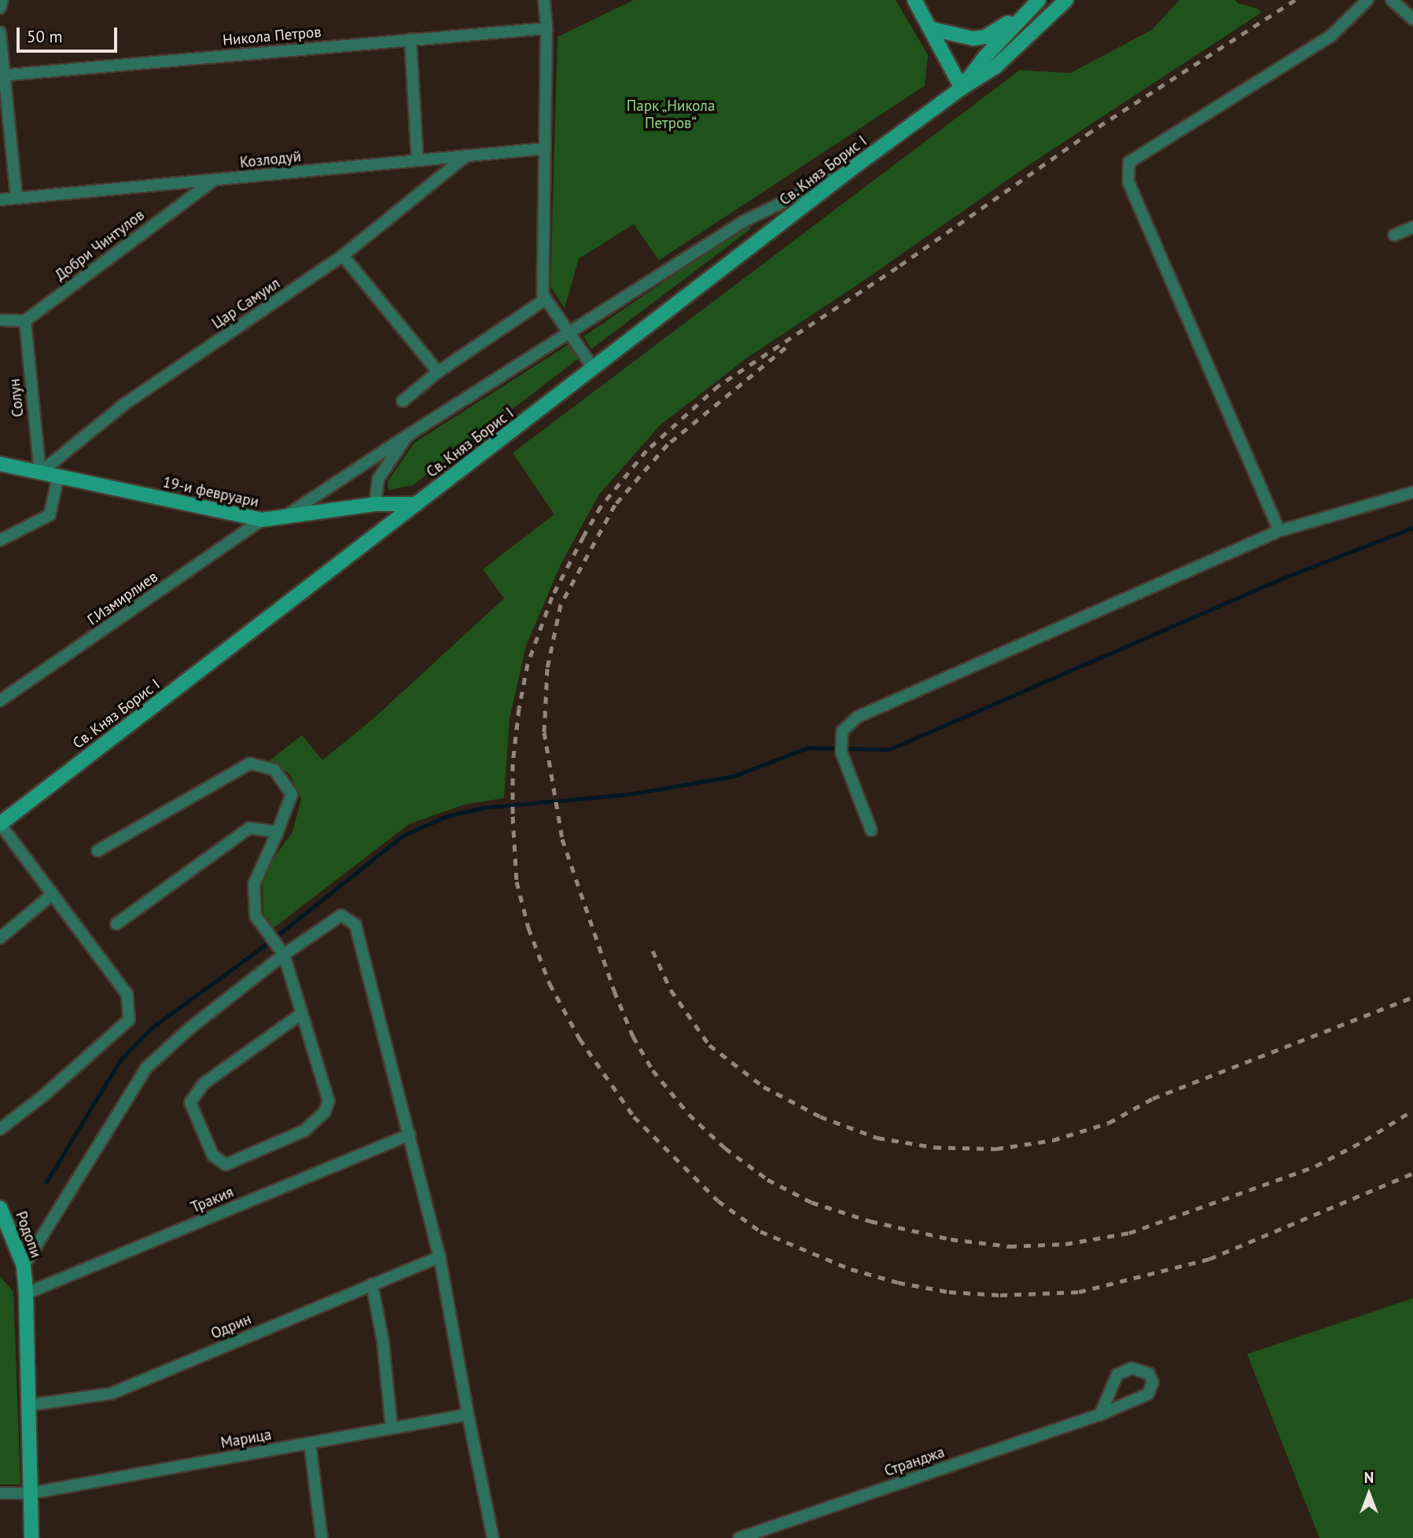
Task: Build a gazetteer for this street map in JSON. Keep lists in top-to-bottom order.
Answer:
{
  "streets": {
    "street": [
      "Никола Петров",
      "Козлодуй",
      "Св. Княз Борис I",
      "Добри Чинтулов",
      "Цар Самуил",
      "Солун",
      "19-и февруари",
      "Г.Измирлиев",
      "Тракия",
      "Родопи",
      "Одрин",
      "Марица",
      "Странджа"
    ]
  },
  "crossings": [
    ["Козлодуй", "Добри Чинтулов"],
    ["Козлодуй", "Цар Самуил"],
    ["Св. Княз Борис I", "19-и февруари"],
    ["Добри Чинтулов", "Солун"],
    ["Цар Самуил", "Солун"],
    ["Цар Самуил", "19-и февруари"],
    ["Солун", "19-и февруари"],
    ["19-и февруари", "Г.Измирлиев"],
    ["Тракия", "Родопи"],
    ["Родопи", "Одрин"],
    ["Родопи", "Марица"]
  ],
  "parks": ["Парк „Никола Петров“"],
  "scale_bar": "50 m",
  "north": "top"
}
